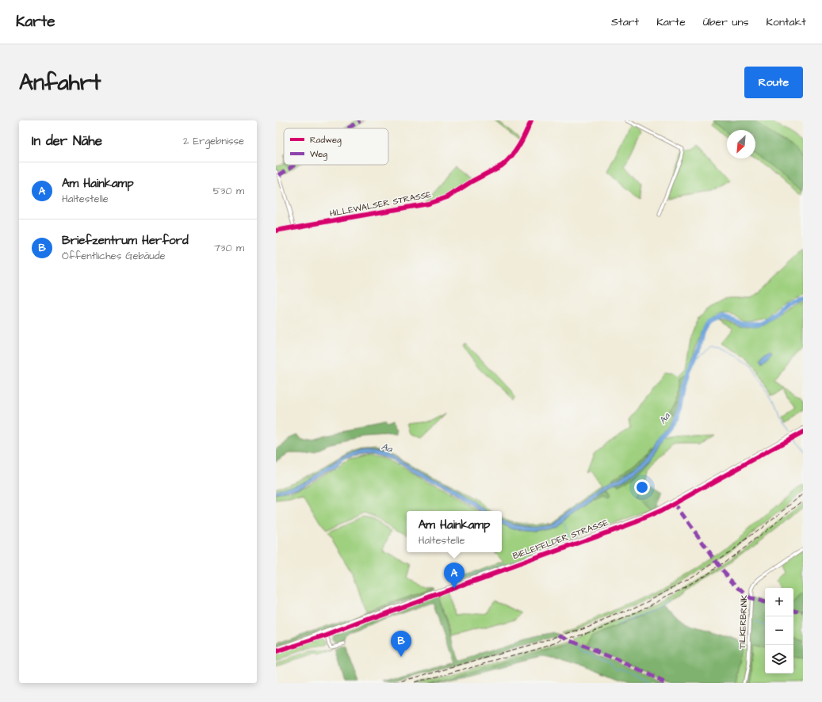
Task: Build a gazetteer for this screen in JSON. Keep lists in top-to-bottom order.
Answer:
{
  "streets": {
    "main road": ["BIELEFELDER STRASSE"],
    "street": ["HILLEWALSER STRASSE", "TILKERBRINK"]
  },
  "water": ["Aa"],
  "legend": ["Radweg", "Weg"],
  "north": "bottom left",
  "page": {
    "header": "Karte",
    "nav": [
      "Start",
      "Karte",
      "Über uns",
      "Kontakt"
    ],
    "buttons": "Route",
    "title": "Anfahrt",
    "heading": ["In der Nähe", "2 Ergebnisse"],
    "list": [
      {
        "mark": "A",
        "name": "Am Hainkamp",
        "note": "Haltestelle",
        "value": "530 m"
      },
      {
        "mark": "B",
        "name": "Briefzentrum Herford",
        "note": "Öffentliches Gebäude",
        "value": "730 m"
      }
    ],
    "popup": ["Am Hainkamp", "Haltestelle"],
    "pins": ["A", "B"],
    "map_buttons": ["+", "−"]
  }
}
